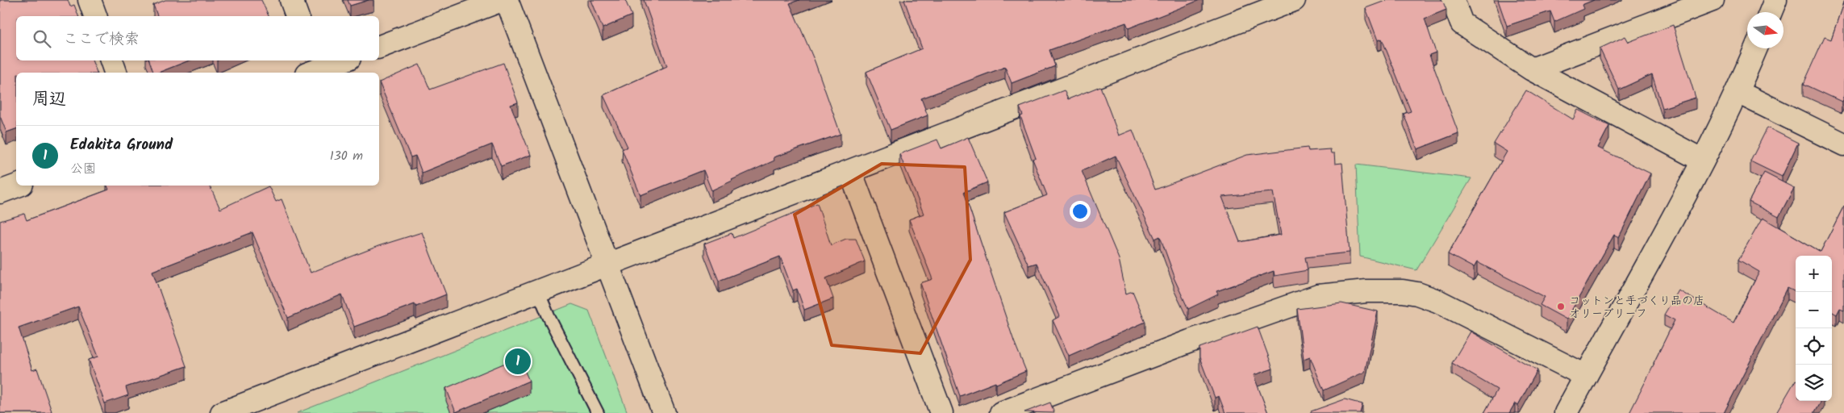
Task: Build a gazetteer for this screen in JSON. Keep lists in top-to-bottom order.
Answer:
{
  "places": ["コットンと手づくり品の店 オリーブリーフ"],
  "north": "right",
  "page": {
    "search": "ここで検索",
    "heading": "周辺",
    "list": [
      {
        "mark": "1",
        "name": "Edakita Ground",
        "note": "公園",
        "value": "130 m"
      }
    ],
    "map_buttons": ["+", "−"],
    "pins": "1"
  }
}
